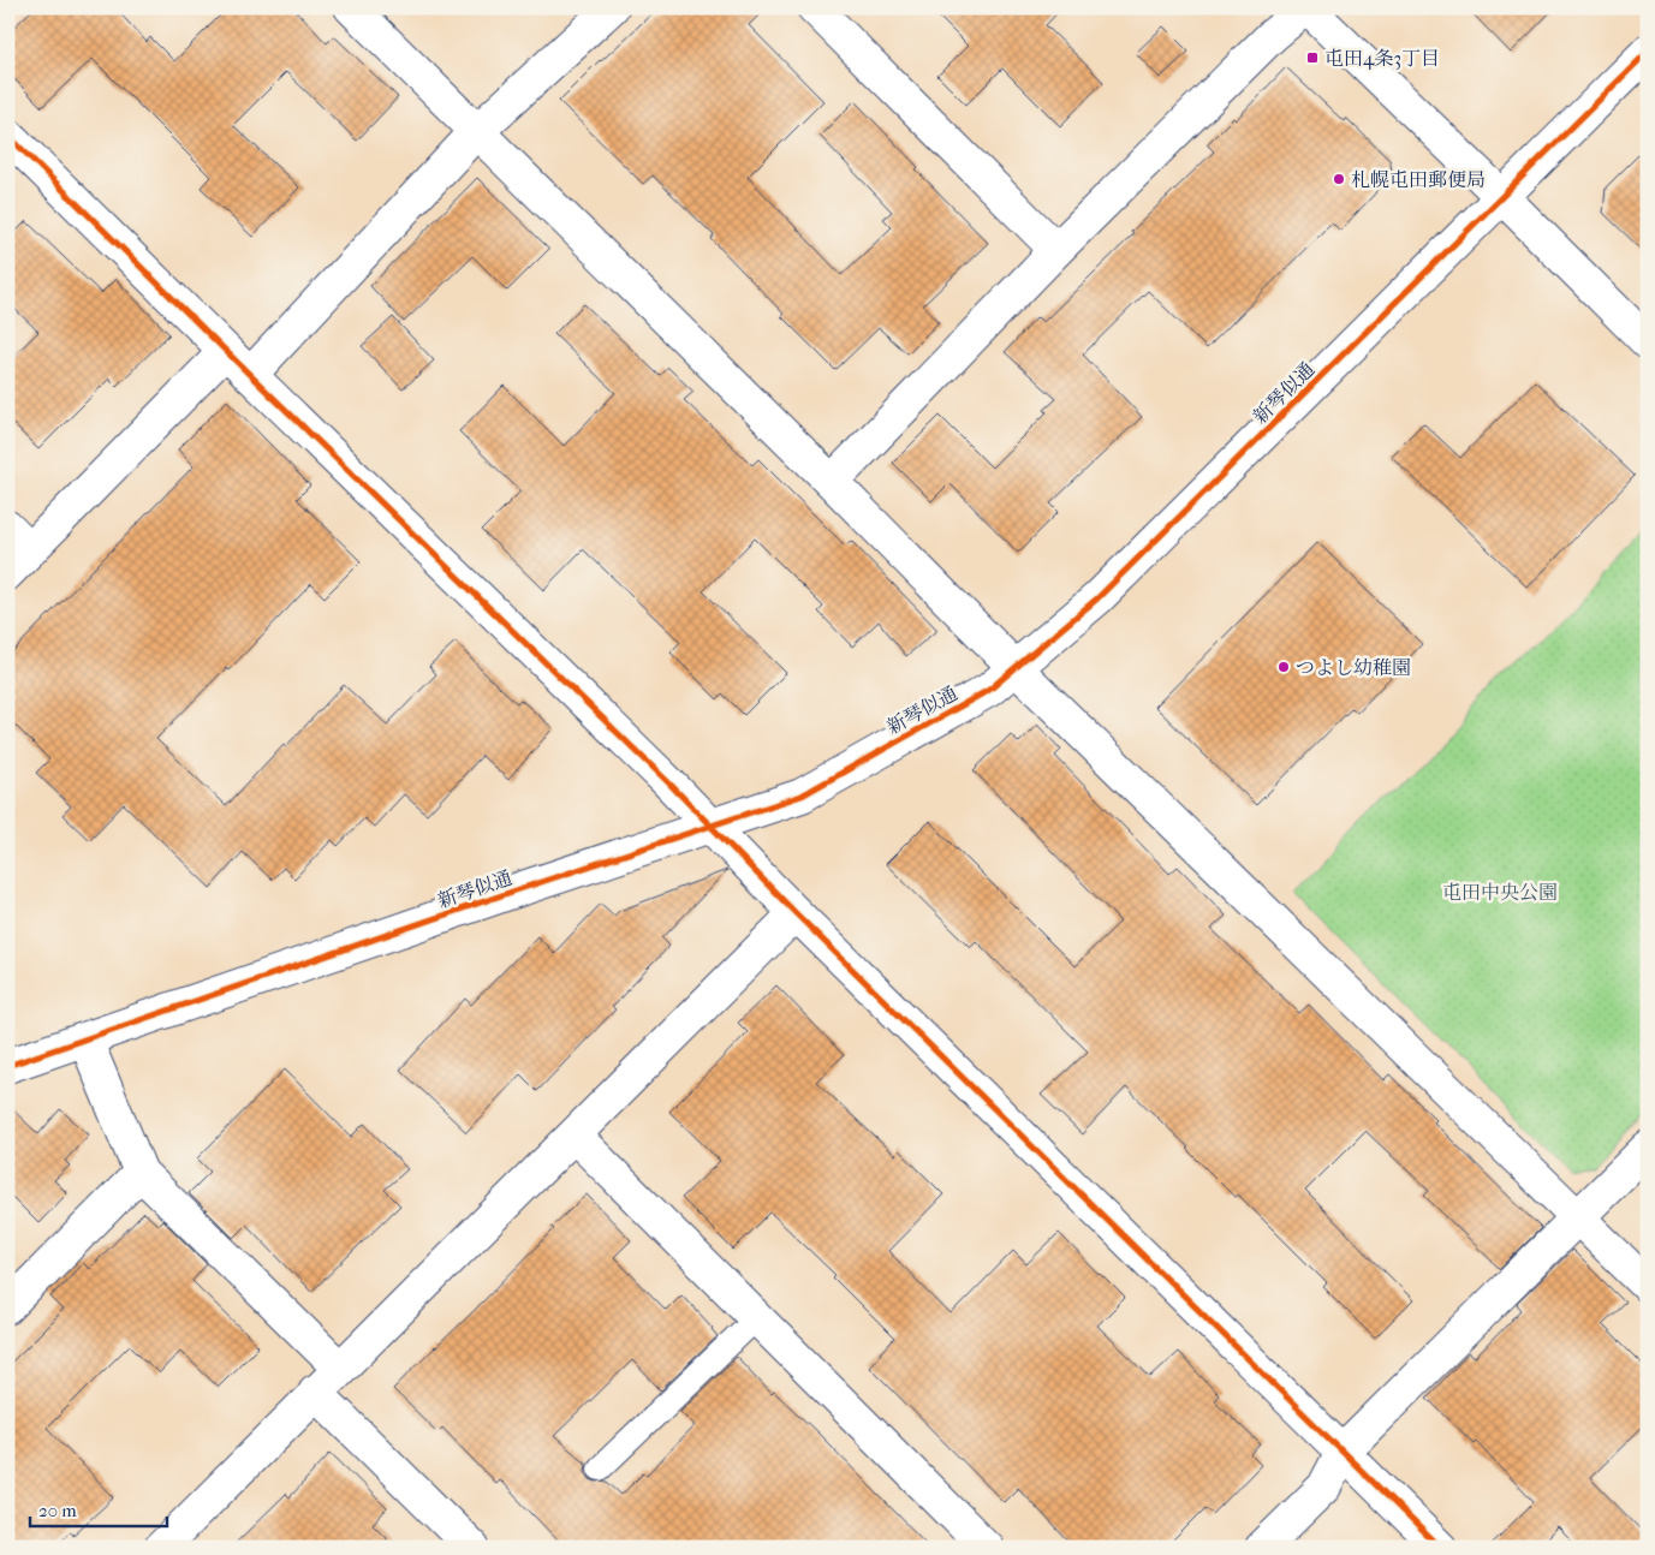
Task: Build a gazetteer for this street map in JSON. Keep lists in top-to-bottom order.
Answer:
{
  "streets": {
    "street": ["新琴似通"]
  },
  "parks": ["屯田中央公園"],
  "places": {
    "transit": ["屯田4条3丁目"],
    "other": ["札幌屯田郵便局", "つよし幼稚園"]
  },
  "scale_bar": "20 m"
}
